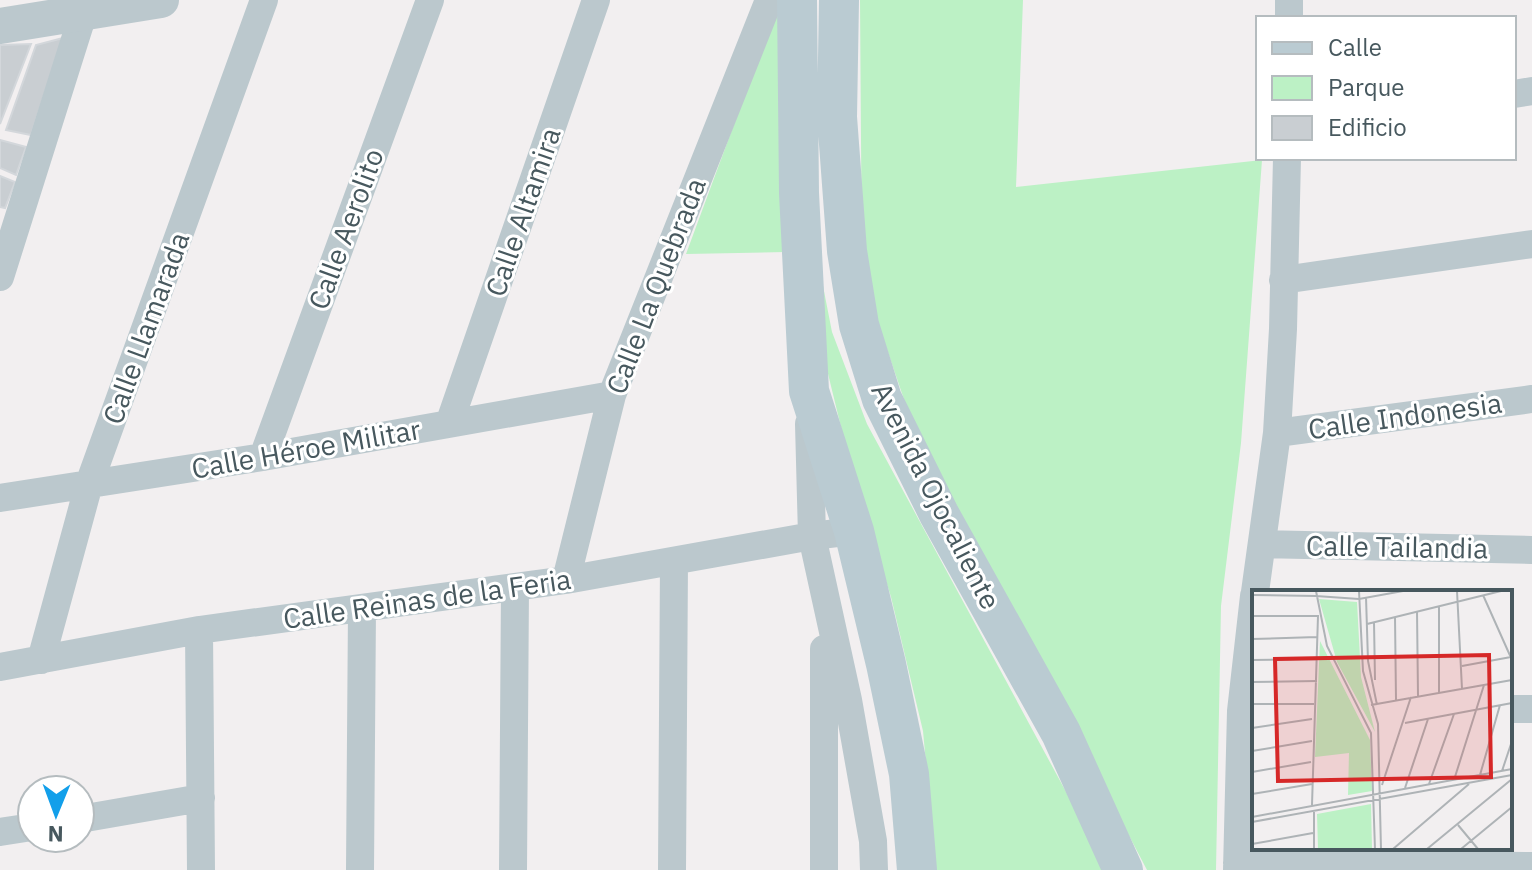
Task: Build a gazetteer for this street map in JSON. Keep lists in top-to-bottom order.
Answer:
{
  "streets": {
    "main road": ["Avenida Ojocaliente"],
    "street": [
      "Calle Altamira",
      "Calle Aerolito",
      "Calle La Quebrada",
      "Calle Llamarada",
      "Calle Indonesia",
      "Calle Héroe Militar",
      "Calle Tailandia",
      "Calle Reinas de la Feria"
    ]
  },
  "crossings": [
    ["Calle Altamira", "Calle Héroe Militar"],
    ["Calle Aerolito", "Calle Héroe Militar"],
    ["Calle La Quebrada", "Calle Héroe Militar"],
    ["Calle La Quebrada", "Calle Reinas de la Feria"],
    ["Calle Llamarada", "Calle Héroe Militar"],
    ["Calle Llamarada", "Calle Reinas de la Feria"]
  ],
  "legend": ["Calle", "Parque", "Edificio"],
  "north": "bottom"
}
